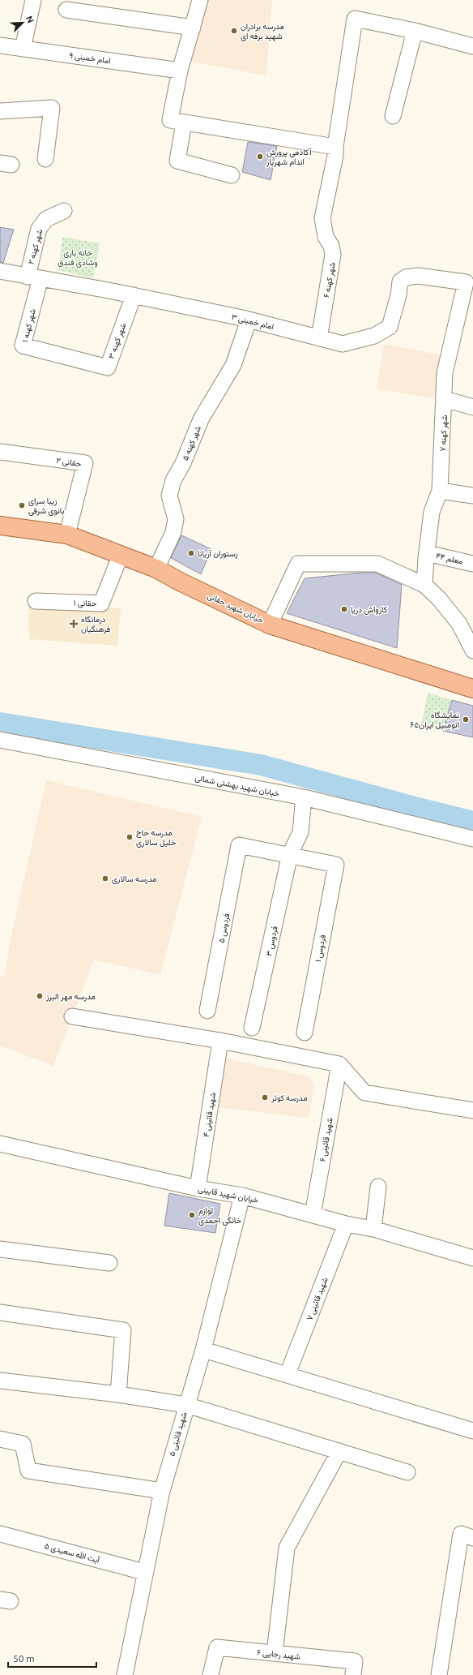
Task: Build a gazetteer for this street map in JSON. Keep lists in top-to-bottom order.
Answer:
{
  "streets": {
    "main road": ["خیابان شهید حقانی"],
    "street": [
      "امام خمینی ۹",
      "شهر کهنه ۲",
      "شهر کهنه ۶",
      "امام خمینی ۳",
      "شهر کهنه ۱",
      "شهر کهنه ۳",
      "شهر کهنه ۷",
      "شهر کهنه ۵",
      "حقانی ۲",
      "معلم ۴۴",
      "حقانی ۱",
      "خیابان شهید بهشتی شمالی",
      "فردوس ۵",
      "فردوس ۳",
      "فردوس ۱",
      "شهید قائینی ۴",
      "شهید قائینی ۶",
      "خیابان شهید قایینی",
      "شهید قائینی ۷",
      "شهید قائینی ۵",
      "آیت الله سعیدی ۵",
      "شهید رجایی ۶"
    ]
  },
  "crossings": [
    ["شهر کهنه ۲", "امام خمینی ۳"],
    ["شهر کهنه ۲", "شهر کهنه ۱"],
    ["شهر کهنه ۶", "امام خمینی ۳"],
    ["امام خمینی ۳", "شهر کهنه ۱"],
    ["امام خمینی ۳", "شهر کهنه ۳"],
    ["امام خمینی ۳", "شهر کهنه ۷"],
    ["امام خمینی ۳", "شهر کهنه ۵"],
    ["شهر کهنه ۱", "شهر کهنه ۳"],
    ["شهر کهنه ۷", "معلم ۴۴"],
    ["شهر کهنه ۵", "خیابان شهید حقانی"],
    ["حقانی ۲", "خیابان شهید حقانی"],
    ["حقانی ۱", "خیابان شهید حقانی"],
    ["خیابان شهید بهشتی شمالی", "فردوس ۳"],
    ["فردوس ۵", "فردوس ۳"],
    ["فردوس ۵", "فردوس ۱"],
    ["فردوس ۳", "فردوس ۱"],
    ["شهید قائینی ۴", "خیابان شهید قایینی"],
    ["شهید قائینی ۶", "خیابان شهید قایینی"],
    ["خیابان شهید قایینی", "شهید قائینی ۷"],
    ["خیابان شهید قایینی", "شهید قائینی ۵"],
    ["شهید قائینی ۵", "آیت الله سعیدی ۵"]
  ],
  "parks": ["خانه بازی وشادی فندق"],
  "places": {
    "other": [
      "مدرسه برادران شهید برفه ای",
      "آکادمی پرورش اندام شهریار",
      "زیبا سرای بانوی شرقی",
      "رستوران آریانا",
      "کارواش دریا",
      "نمایشگاه اتومبیل ایران۶۵",
      "مدرسه حاج خلیل سالاری",
      "مدرسه سالاری",
      "مدرسه مهر البرز",
      "مدرسه کوثر",
      "لوازم خانگی احمدی"
    ],
    "health": ["درمانگاه فرهنگیان"]
  },
  "scale_bar": "50 m",
  "north": "top right"
}
